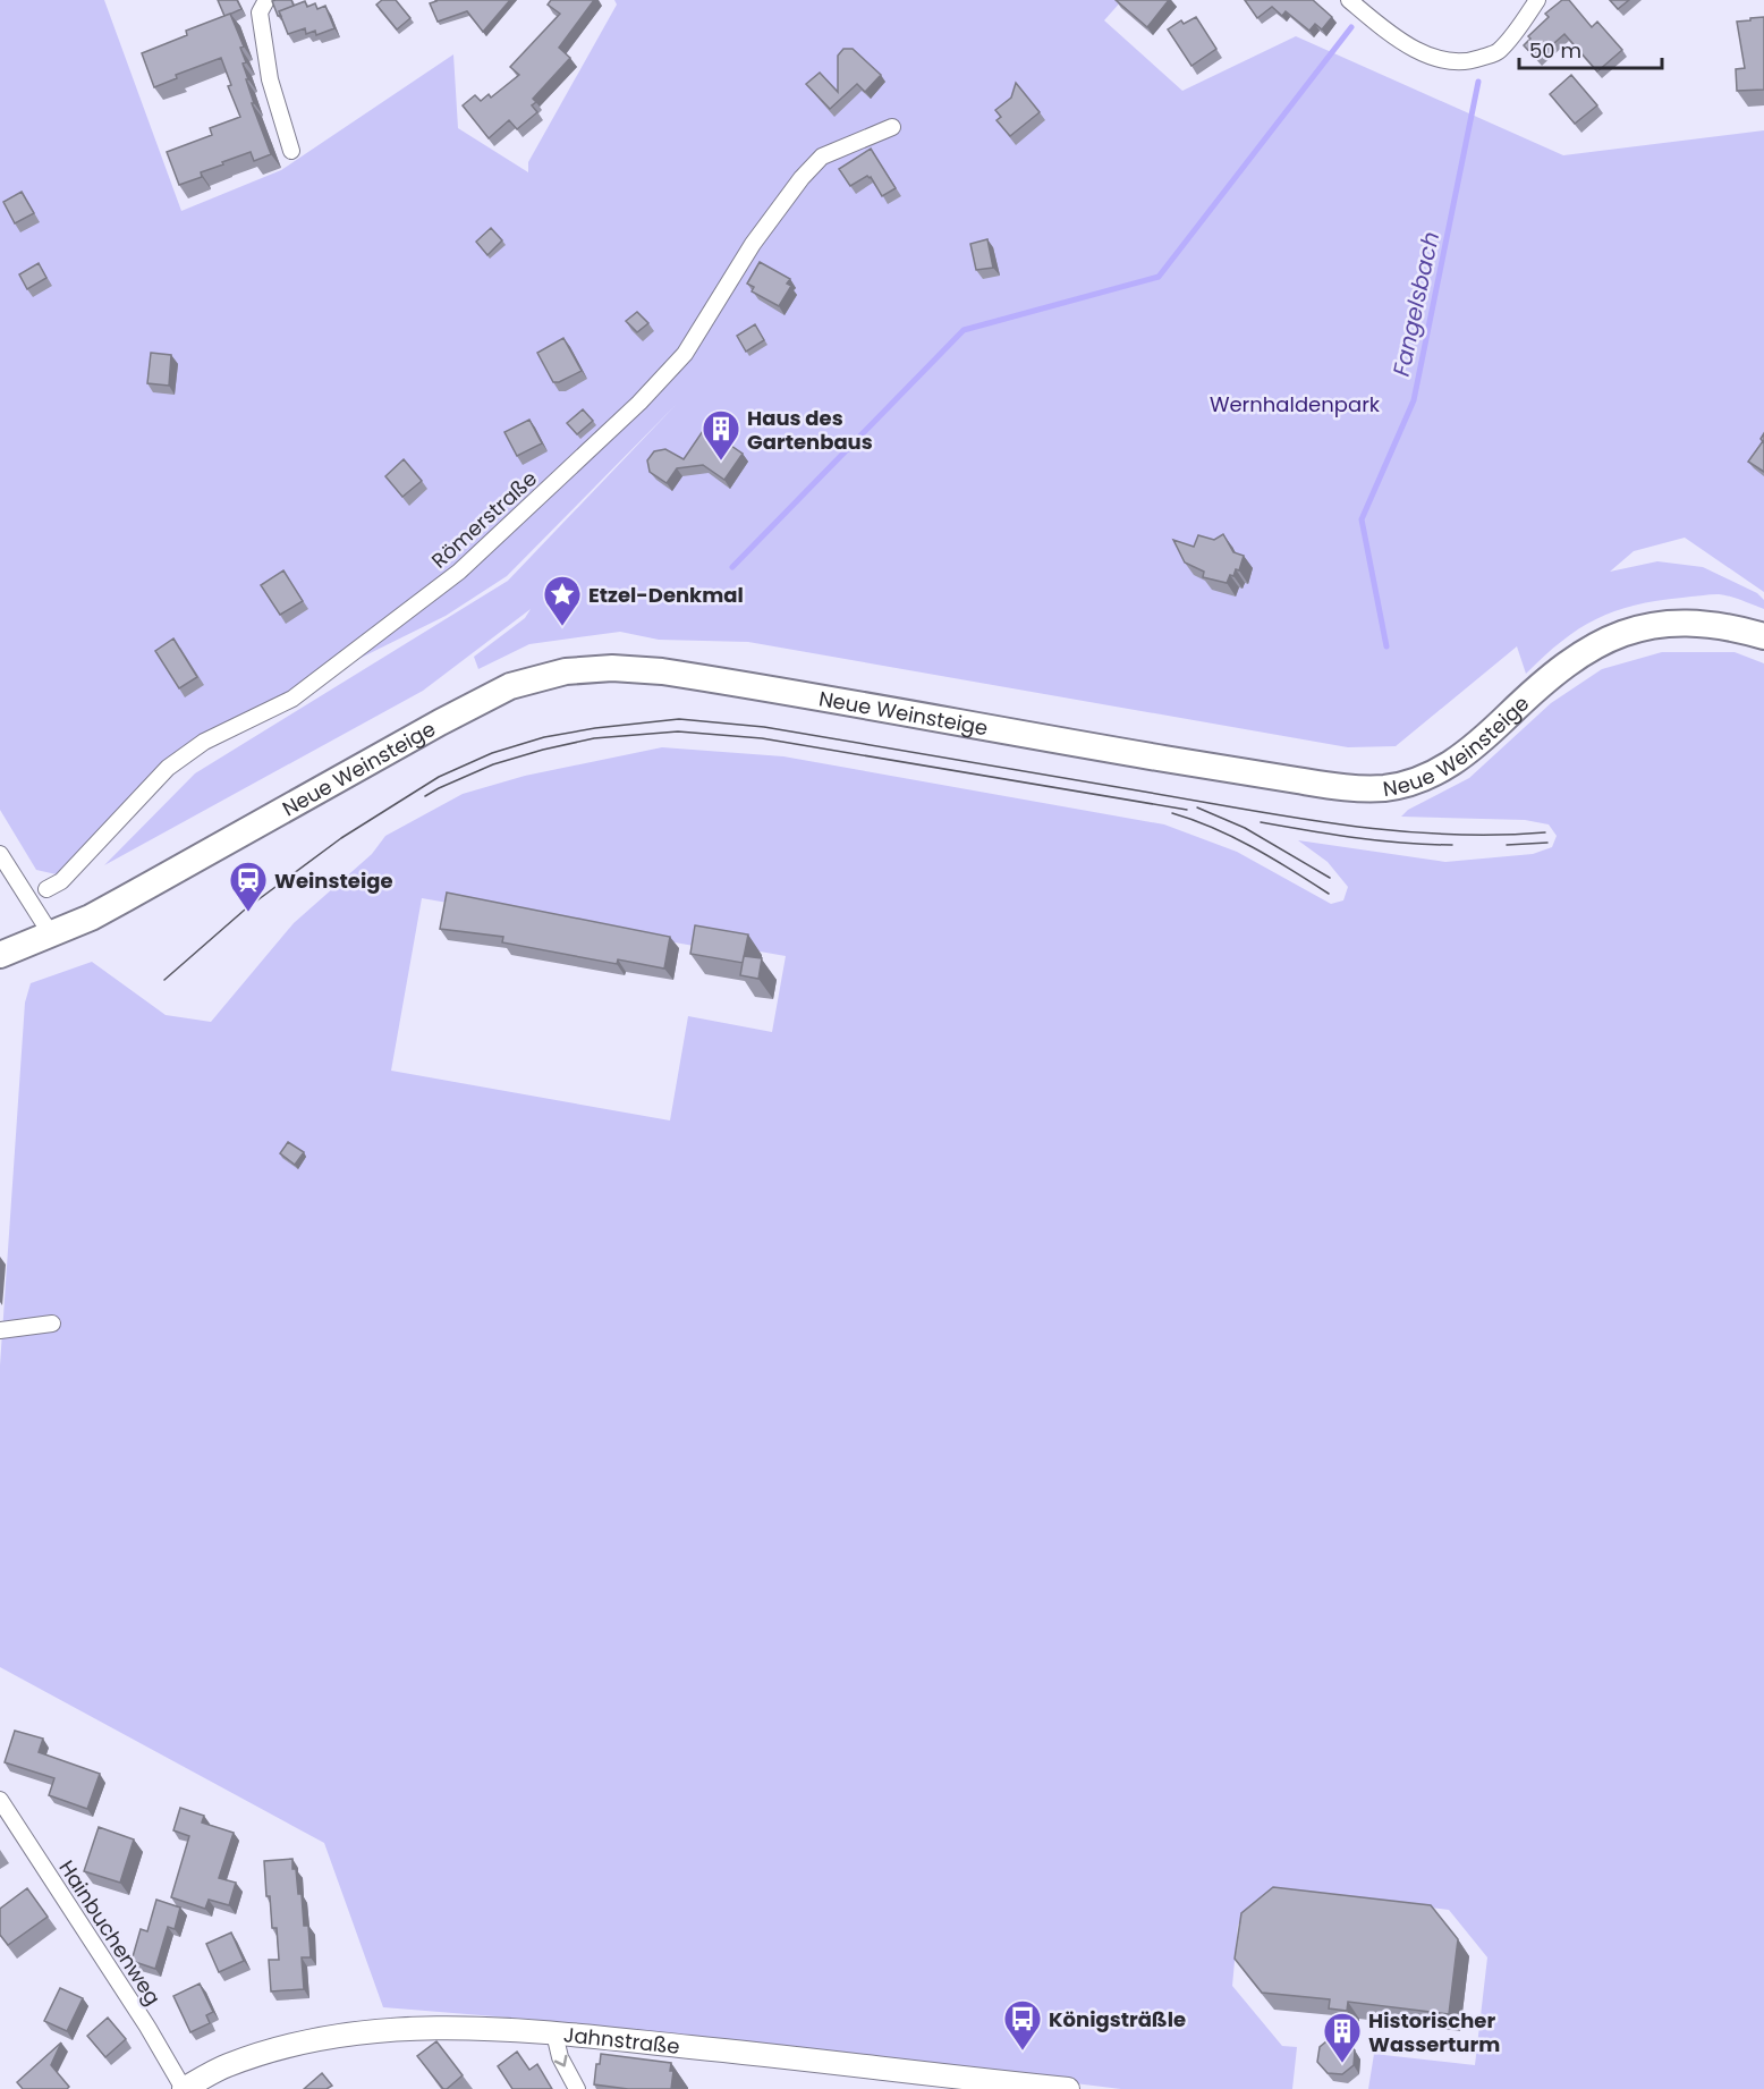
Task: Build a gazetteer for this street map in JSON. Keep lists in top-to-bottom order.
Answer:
{
  "streets": {
    "main road": ["Neue Weinsteige", "Jahnstraße"],
    "street": ["Römerstraße", "Hainbuchenweg"]
  },
  "crossings": [
    ["Hainbuchenweg", "Jahnstraße"]
  ],
  "water": ["Fangelsbach"],
  "parks": ["Wernhaldenpark"],
  "places": {
    "building": ["Haus des Gartenbaus", "Historischer Wasserturm"],
    "place": ["Etzel-Denkmal"],
    "station": ["Weinsteige"],
    "bus stop": ["Königsträßle"]
  },
  "scale_bar": "50 m"
}
